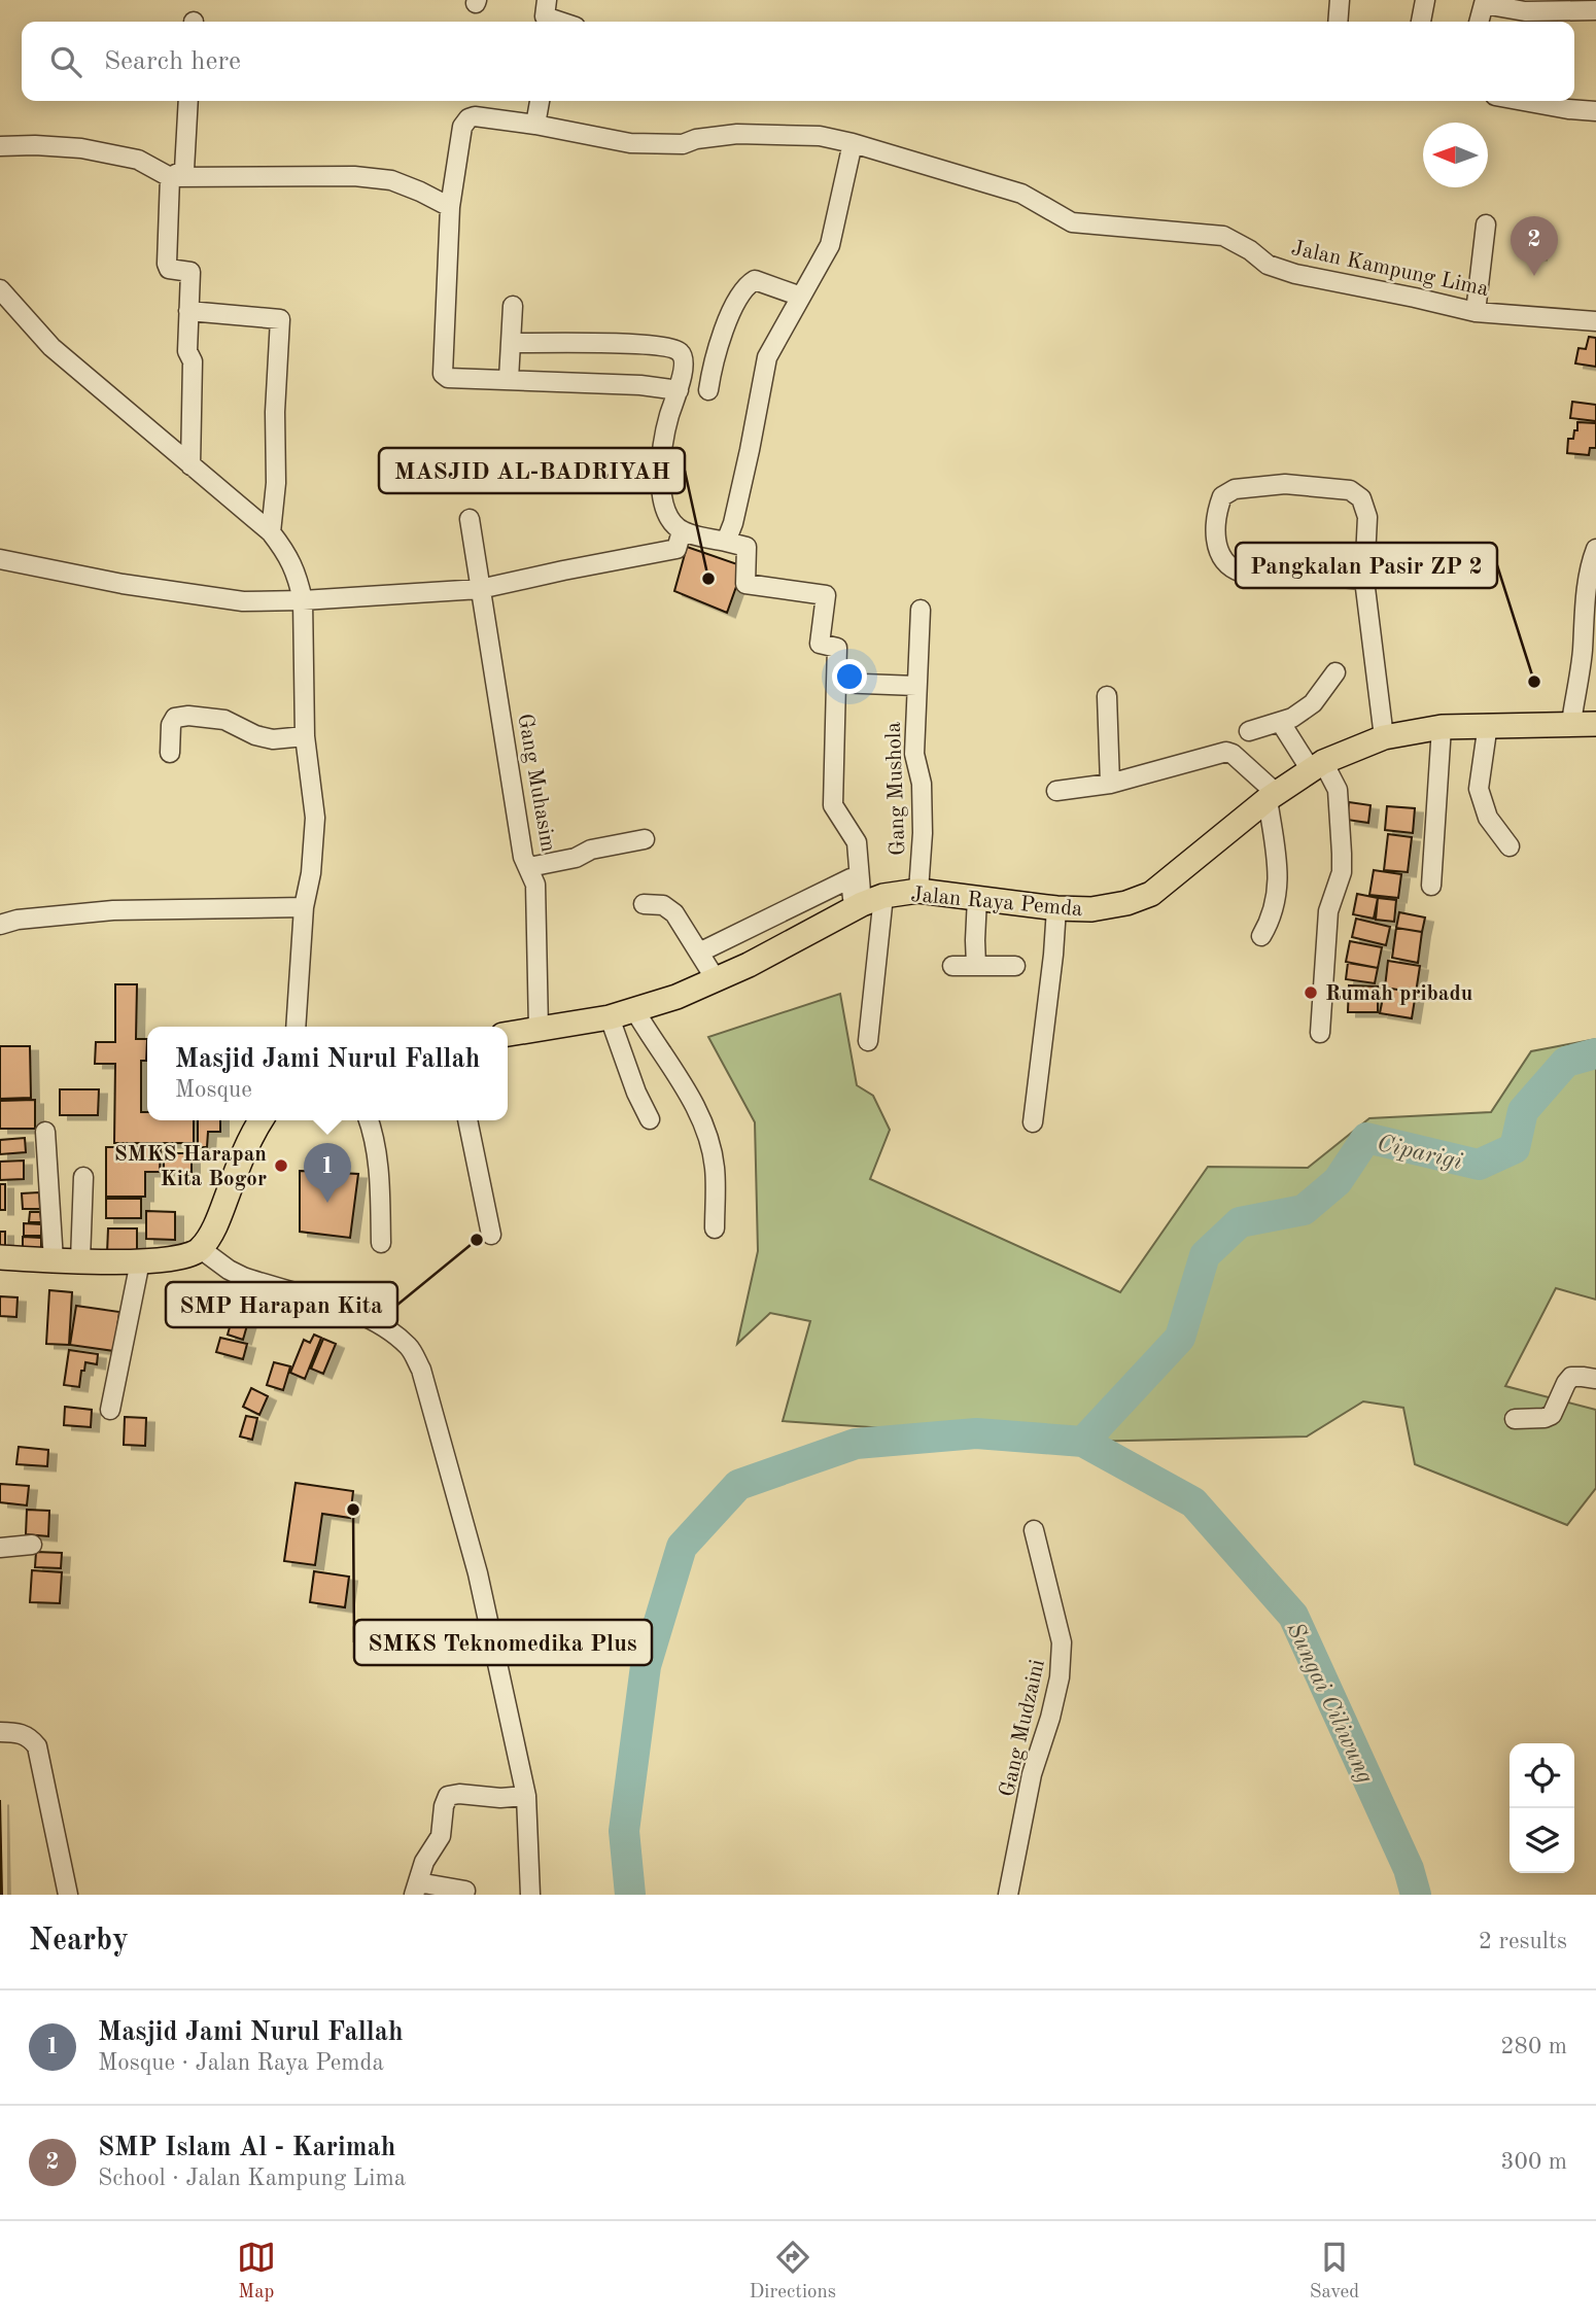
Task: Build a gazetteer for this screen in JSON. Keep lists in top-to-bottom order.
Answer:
{
  "streets": {
    "main road": ["Jalan Raya Pemda"],
    "street": [
      "Jalan Kampung Lima",
      "Gang Muhasim",
      "Gang Mushola",
      "Gang Mudzaini"
    ]
  },
  "crossings": [
    ["Gang Muhasim", "Jalan Raya Pemda"],
    ["Gang Mushola", "Jalan Raya Pemda"]
  ],
  "water": ["Ciparigi", "Sungai Ciliwung"],
  "places": [
    "MASJID AL-BADRIYAH",
    "Pangkalan Pasir ZP 2",
    "Rumah pribadu",
    "SMKS Harapan Kita Bogor",
    "SMP Harapan Kita",
    "SMKS Teknomedika Plus"
  ],
  "north": "left",
  "page": {
    "search": "Search here",
    "pins": ["2", "1"],
    "popup": ["Masjid Jami Nurul Fallah", "Mosque"],
    "heading": ["Nearby", "2 results"],
    "list": [
      {
        "mark": "1",
        "name": "Masjid Jami Nurul Fallah",
        "note": "Mosque · Jalan Raya Pemda",
        "value": "280 m"
      },
      {
        "mark": "2",
        "name": "SMP Islam Al - Karimah",
        "note": "School · Jalan Kampung Lima",
        "value": "300 m"
      }
    ],
    "nav": ["Map", "Directions", "Saved"]
  }
}
